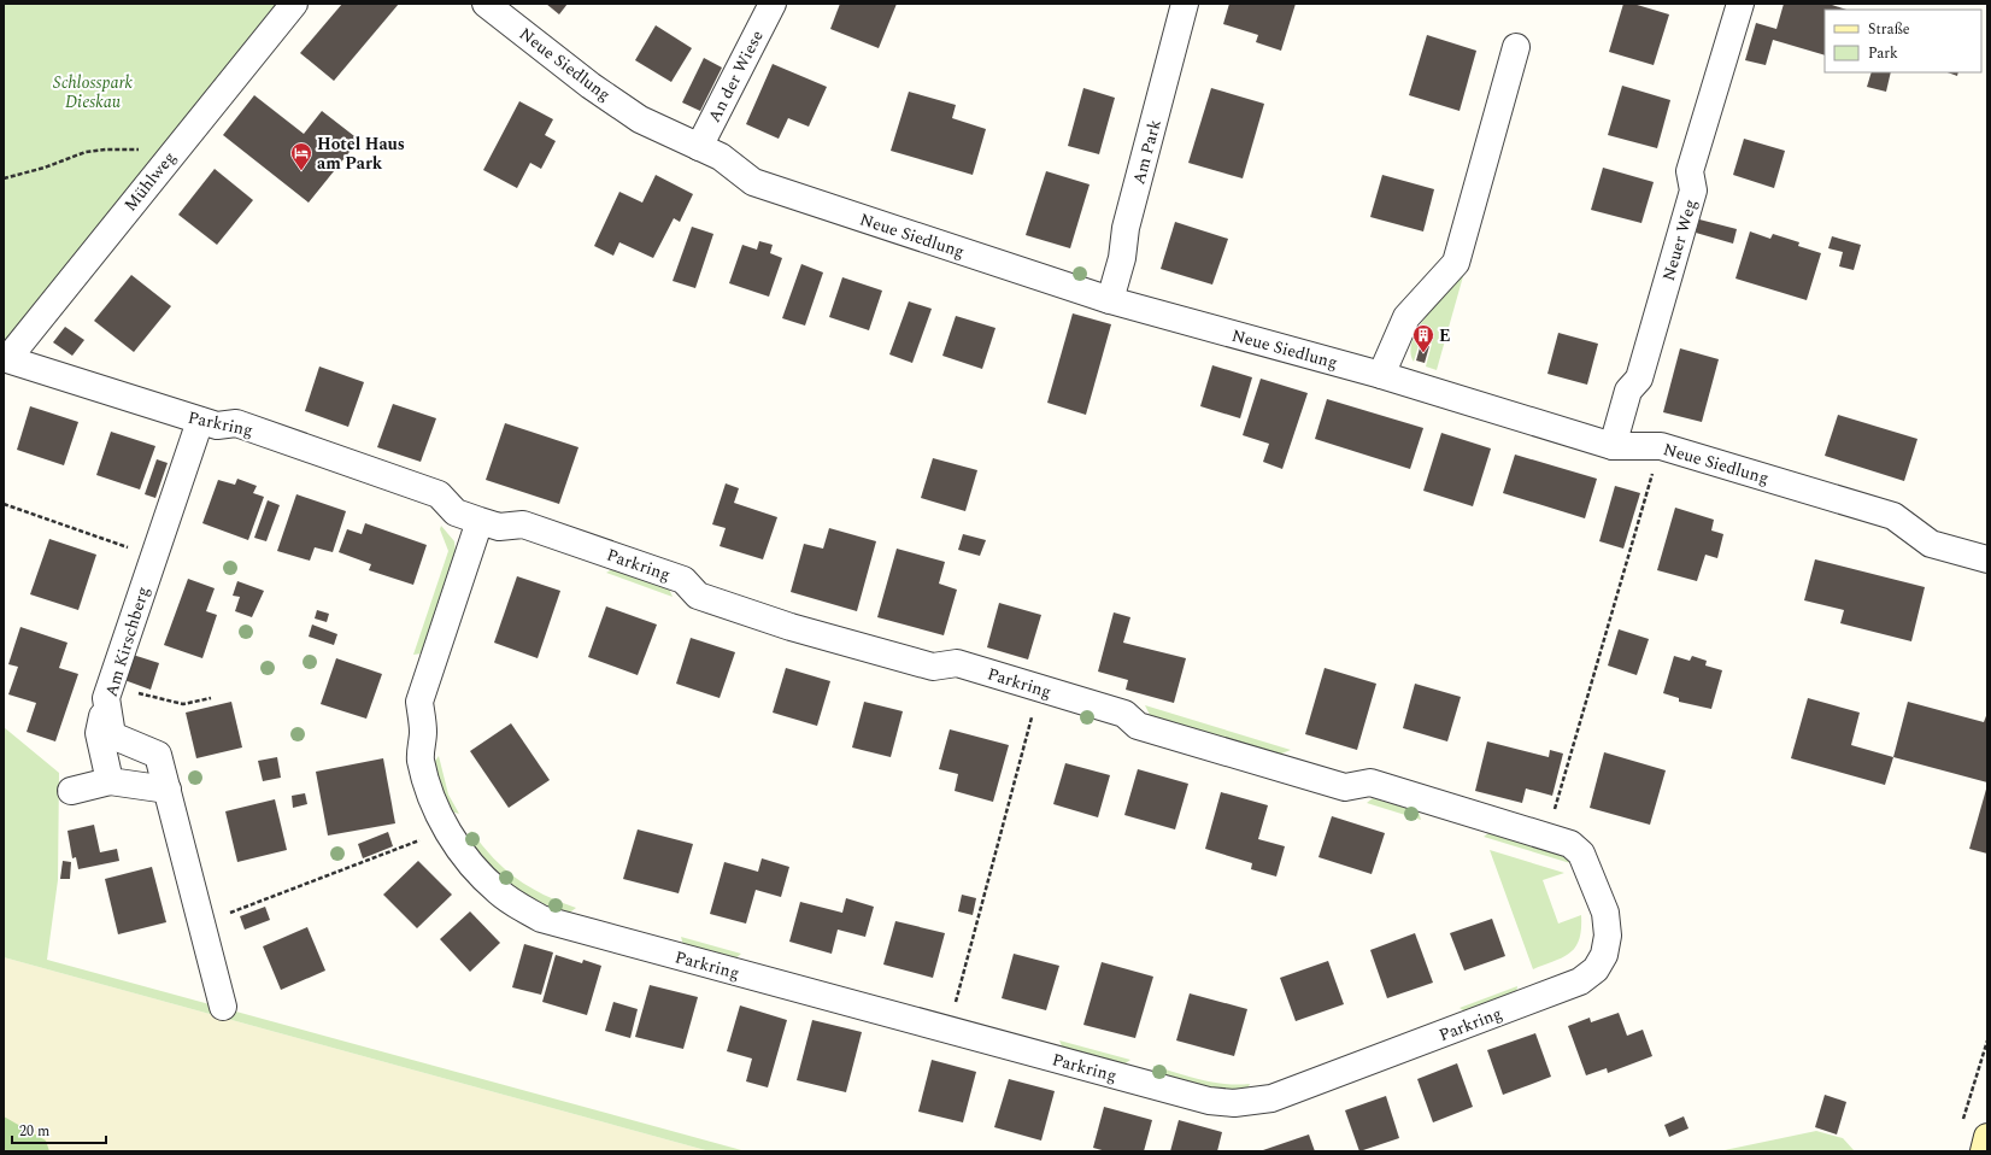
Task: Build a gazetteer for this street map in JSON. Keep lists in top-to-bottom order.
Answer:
{
  "streets": {
    "street": [
      "Neue Siedlung",
      "An der Wiese",
      "Am Park",
      "Mühlweg",
      "Neuer Weg",
      "Parkring",
      "Am Kirschberg"
    ]
  },
  "crossings": [
    ["Neue Siedlung", "An der Wiese"],
    ["Neue Siedlung", "Am Park"],
    ["Neue Siedlung", "Neuer Weg"],
    ["Mühlweg", "Parkring"],
    ["Parkring", "Am Kirschberg"]
  ],
  "parks": ["Schlosspark Dieskau"],
  "places": {
    "hotel": ["Hotel Haus am Park"],
    "building": ["E"]
  },
  "legend": ["Straße", "Park"],
  "scale_bar": "20 m"
}
